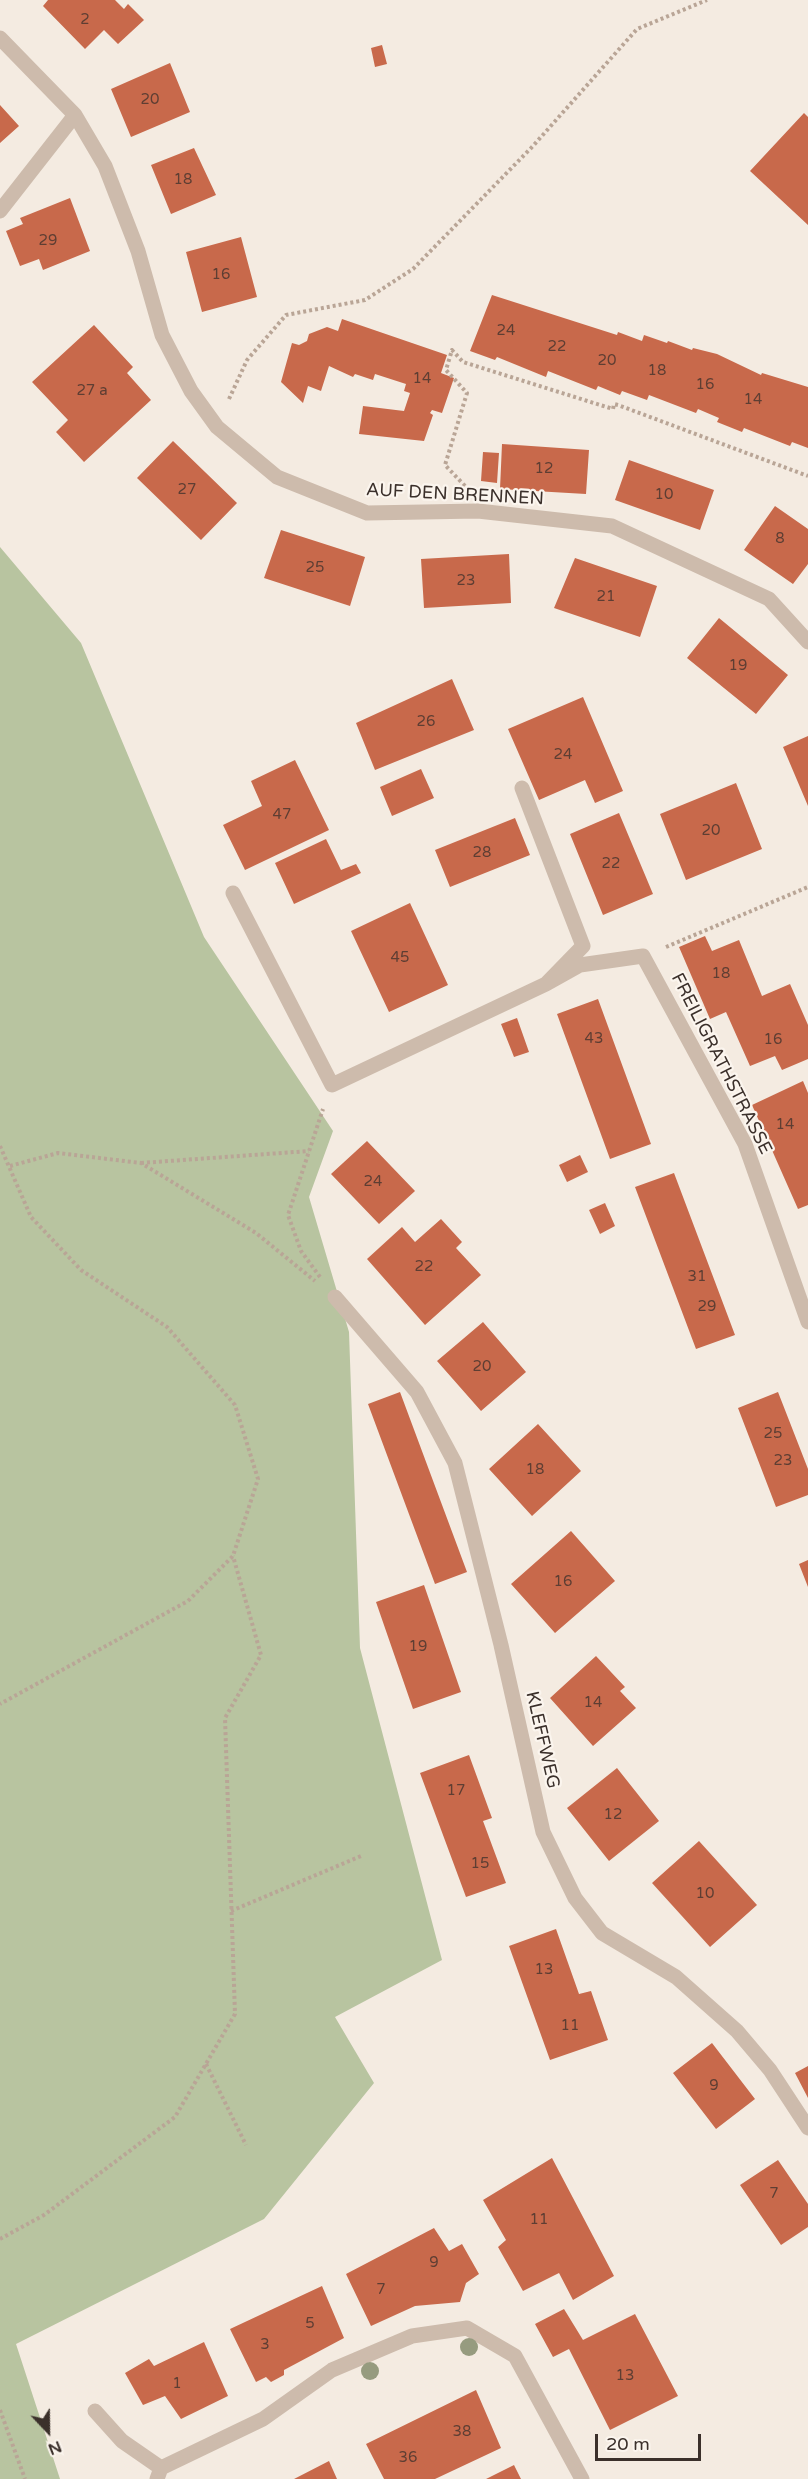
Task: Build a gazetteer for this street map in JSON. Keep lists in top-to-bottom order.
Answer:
{
  "streets": {
    "street": ["AUF DEN BRENNEN", "FREILIGRATHSTRASSE", "KLEFFWEG"]
  },
  "house_numbers": [
    "2",
    "20",
    "18",
    "29",
    "16",
    "24",
    "22",
    "20",
    "18",
    "14",
    "16",
    "27 a",
    "14",
    "12",
    "27",
    "10",
    "8",
    "25",
    "23",
    "21",
    "19",
    "26",
    "24",
    "47",
    "20",
    "28",
    "22",
    "45",
    "18",
    "43",
    "16",
    "14",
    "24",
    "22",
    "31",
    "29",
    "20",
    "25",
    "23",
    "18",
    "16",
    "19",
    "14",
    "17",
    "12",
    "15",
    "10",
    "13",
    "11",
    "9",
    "7",
    "11",
    "9",
    "7",
    "5",
    "3",
    "13",
    "1",
    "38",
    "36"
  ],
  "scale_bar": "20 m",
  "north": "bottom"
}
